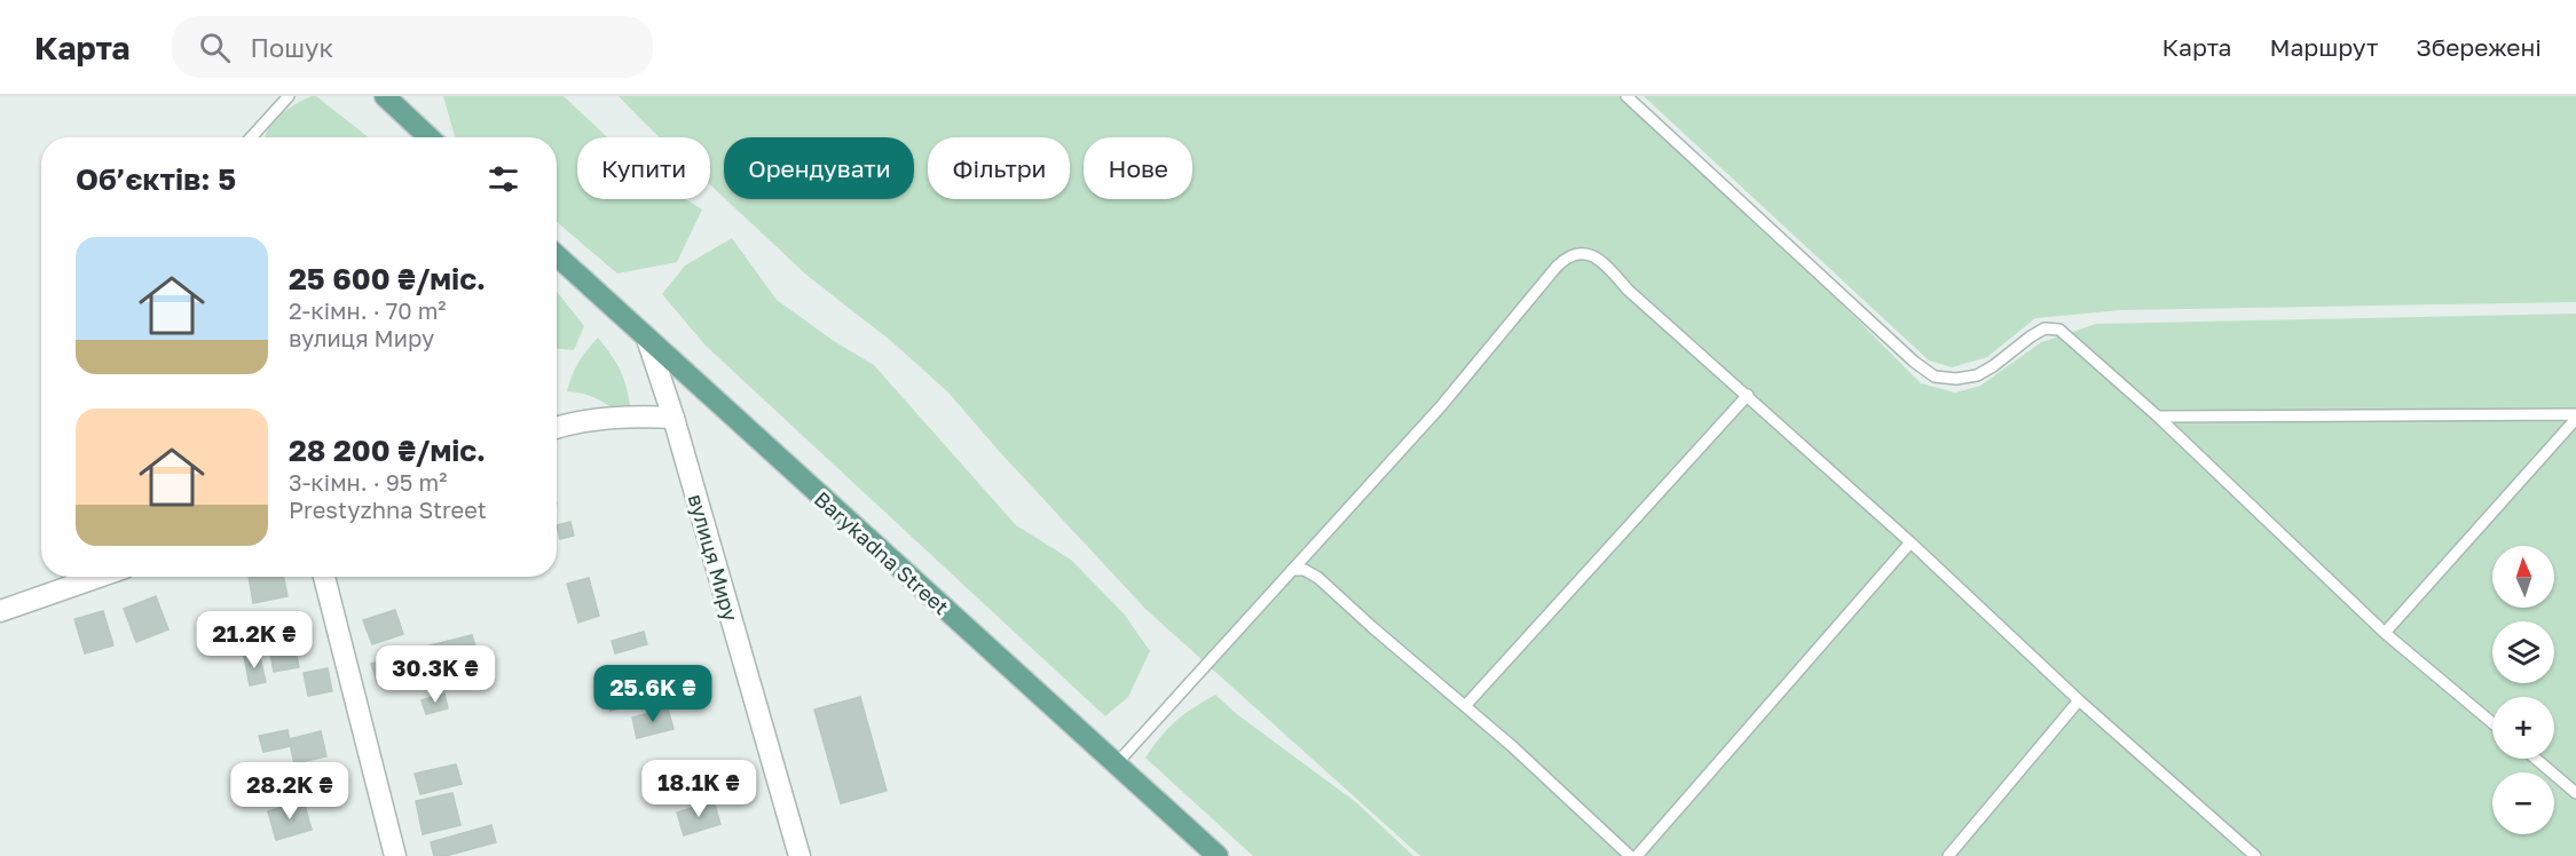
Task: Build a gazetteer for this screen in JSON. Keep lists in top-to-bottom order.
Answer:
{
  "streets": {
    "main road": ["Barykadna Street"],
    "street": ["вулиця Миру"]
  },
  "crossings": [
    ["Barykadna Street", "вулиця Миру"]
  ],
  "north": "top",
  "page": {
    "header": "Карта",
    "search": "Пошук",
    "nav": ["Карта", "Маршрут", "Збережені"],
    "chip": [
      "Купити",
      "Орендувати",
      "Фільтри",
      "Нове"
    ],
    "heading": "Об’єктів: 5",
    "list": [
      {
        "name": "25 600 ₴/міс.",
        "note": "2-кімн. · 70 m² · вулиця Миру"
      },
      {
        "name": "28 200 ₴/міс.",
        "note": "3-кімн. · 95 m² · Prestyzhna Street"
      }
    ],
    "map_buttons": ["+", "−"],
    "price": [
      "21.2K ₴",
      "30.3K ₴",
      "25.6K ₴",
      "18.1K ₴",
      "28.2K ₴"
    ]
  }
}
